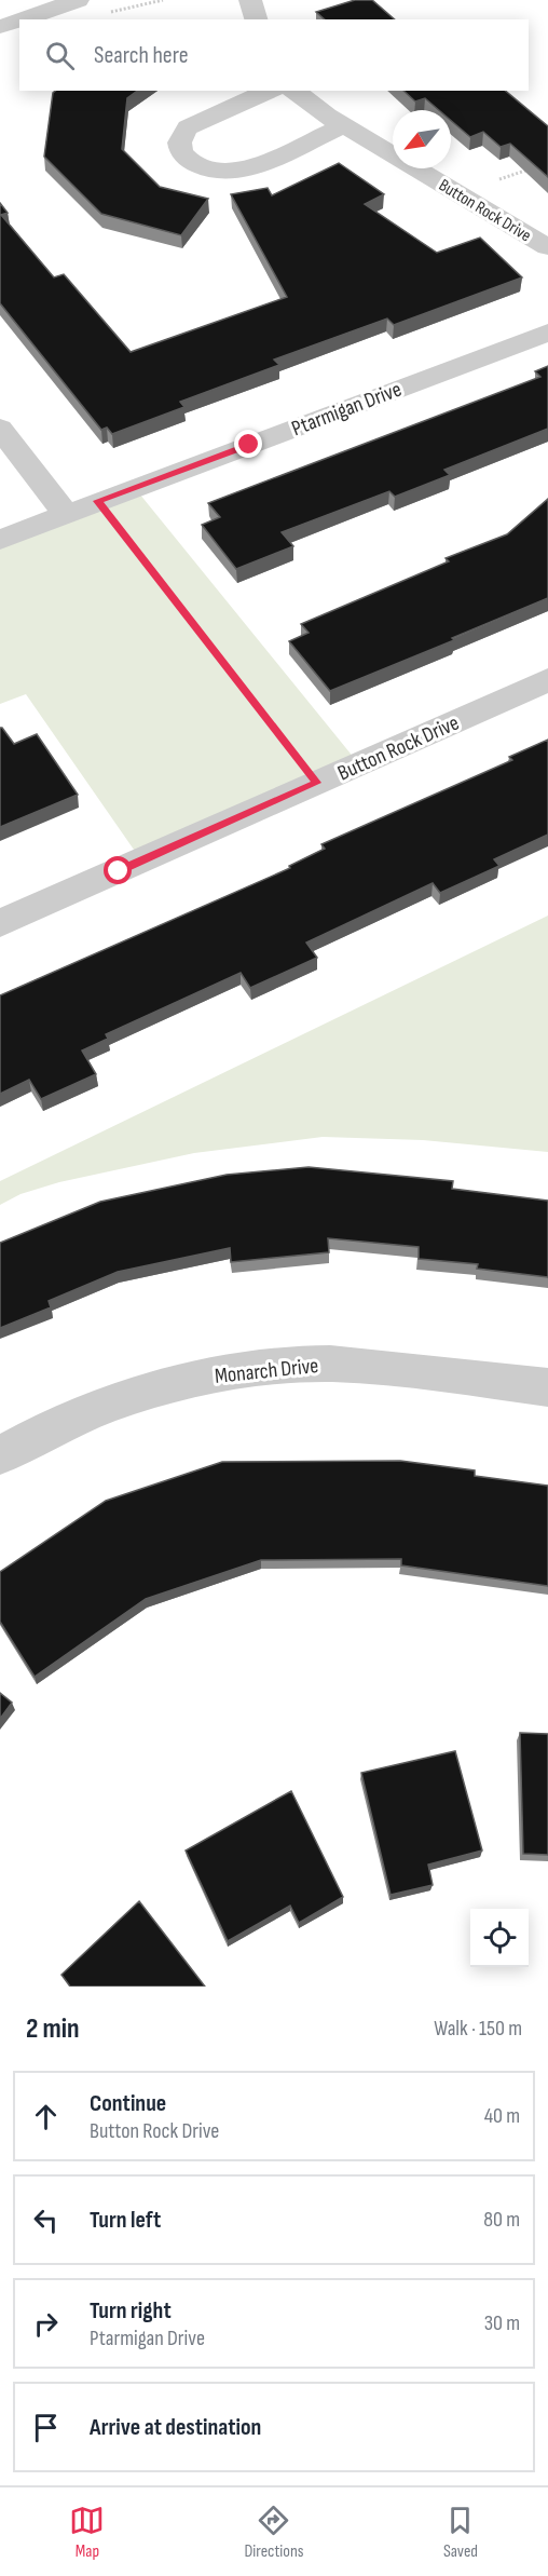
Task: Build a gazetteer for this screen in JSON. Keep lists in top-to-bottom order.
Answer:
{
  "streets": {
    "street": ["Button Rock Drive", "Ptarmigan Drive", "Monarch Drive"]
  },
  "north": "bottom left",
  "page": {
    "search": "Search here",
    "heading": ["2 min", "Walk · 150 m"],
    "list": [
      ["Continue", "Button Rock Drive", "40 m"],
      ["Turn left", "80 m"],
      ["Turn right", "Ptarmigan Drive", "30 m"],
      "Arrive at destination"
    ],
    "nav": ["Map", "Directions", "Saved"]
  }
}
